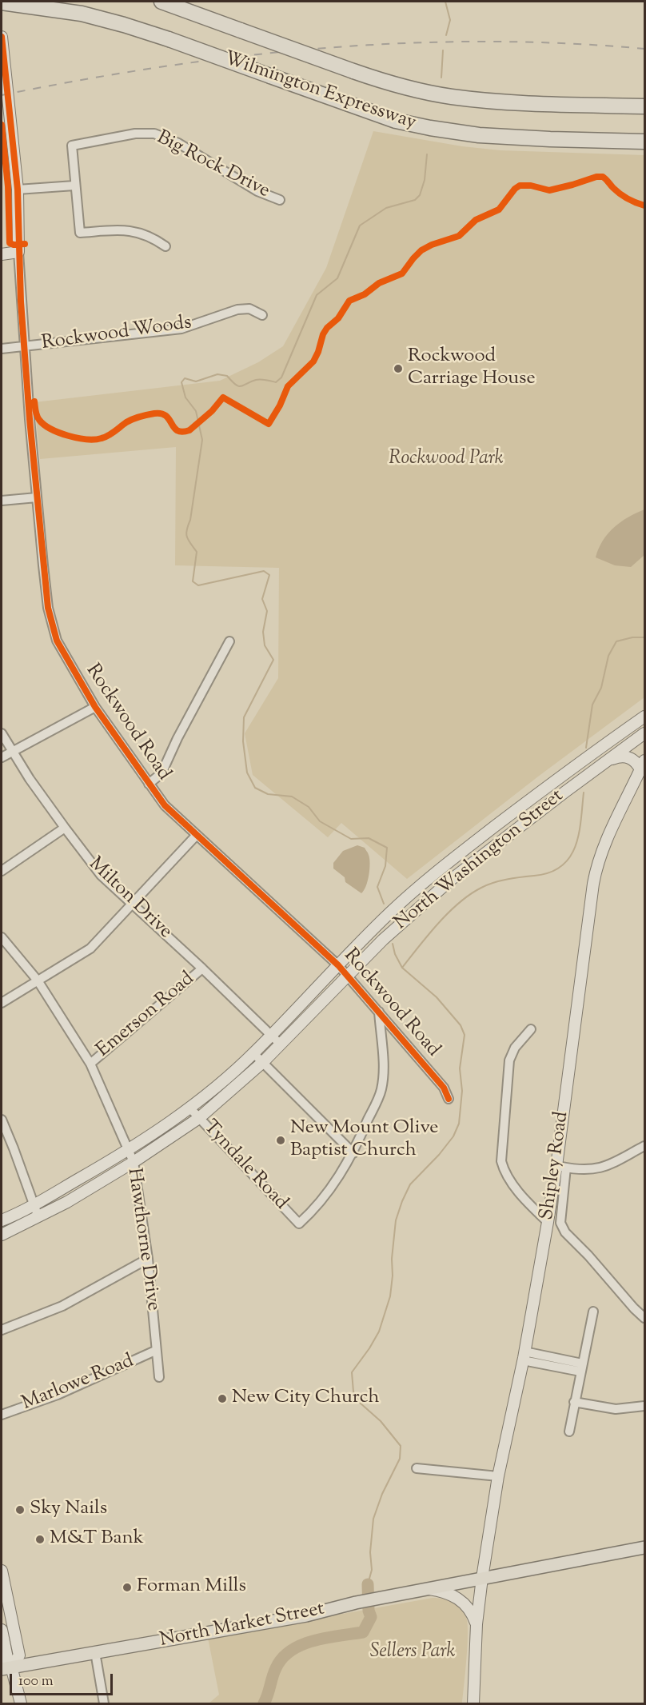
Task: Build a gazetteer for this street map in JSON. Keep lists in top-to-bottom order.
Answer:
{
  "streets": {
    "highway": ["Wilmington Expressway"],
    "main road": ["North Washington Street", "Shipley Road", "North Market Street"],
    "street": [
      "Big Rock Drive",
      "Rockwood Woods",
      "Rockwood Road",
      "Milton Drive",
      "Emerson Road",
      "Tyndale Road",
      "Hawthorne Drive",
      "Marlowe Road"
    ]
  },
  "crossings": [
    ["Rockwood Woods", "Rockwood Road"],
    ["Rockwood Road", "North Washington Street"],
    ["North Washington Street", "Milton Drive"],
    ["North Washington Street", "Tyndale Road"],
    ["North Washington Street", "Hawthorne Drive"],
    ["Milton Drive", "Emerson Road"],
    ["Emerson Road", "Hawthorne Drive"],
    ["Shipley Road", "North Market Street"],
    ["Hawthorne Drive", "Marlowe Road"]
  ],
  "parks": ["Rockwood Park", "Sellers Park"],
  "places": [
    "Rockwood Carriage House",
    "New Mount Olive Baptist Church",
    "New City Church",
    "Sky Nails",
    "M&T Bank",
    "Forman Mills"
  ],
  "scale_bar": "100 m"
}
